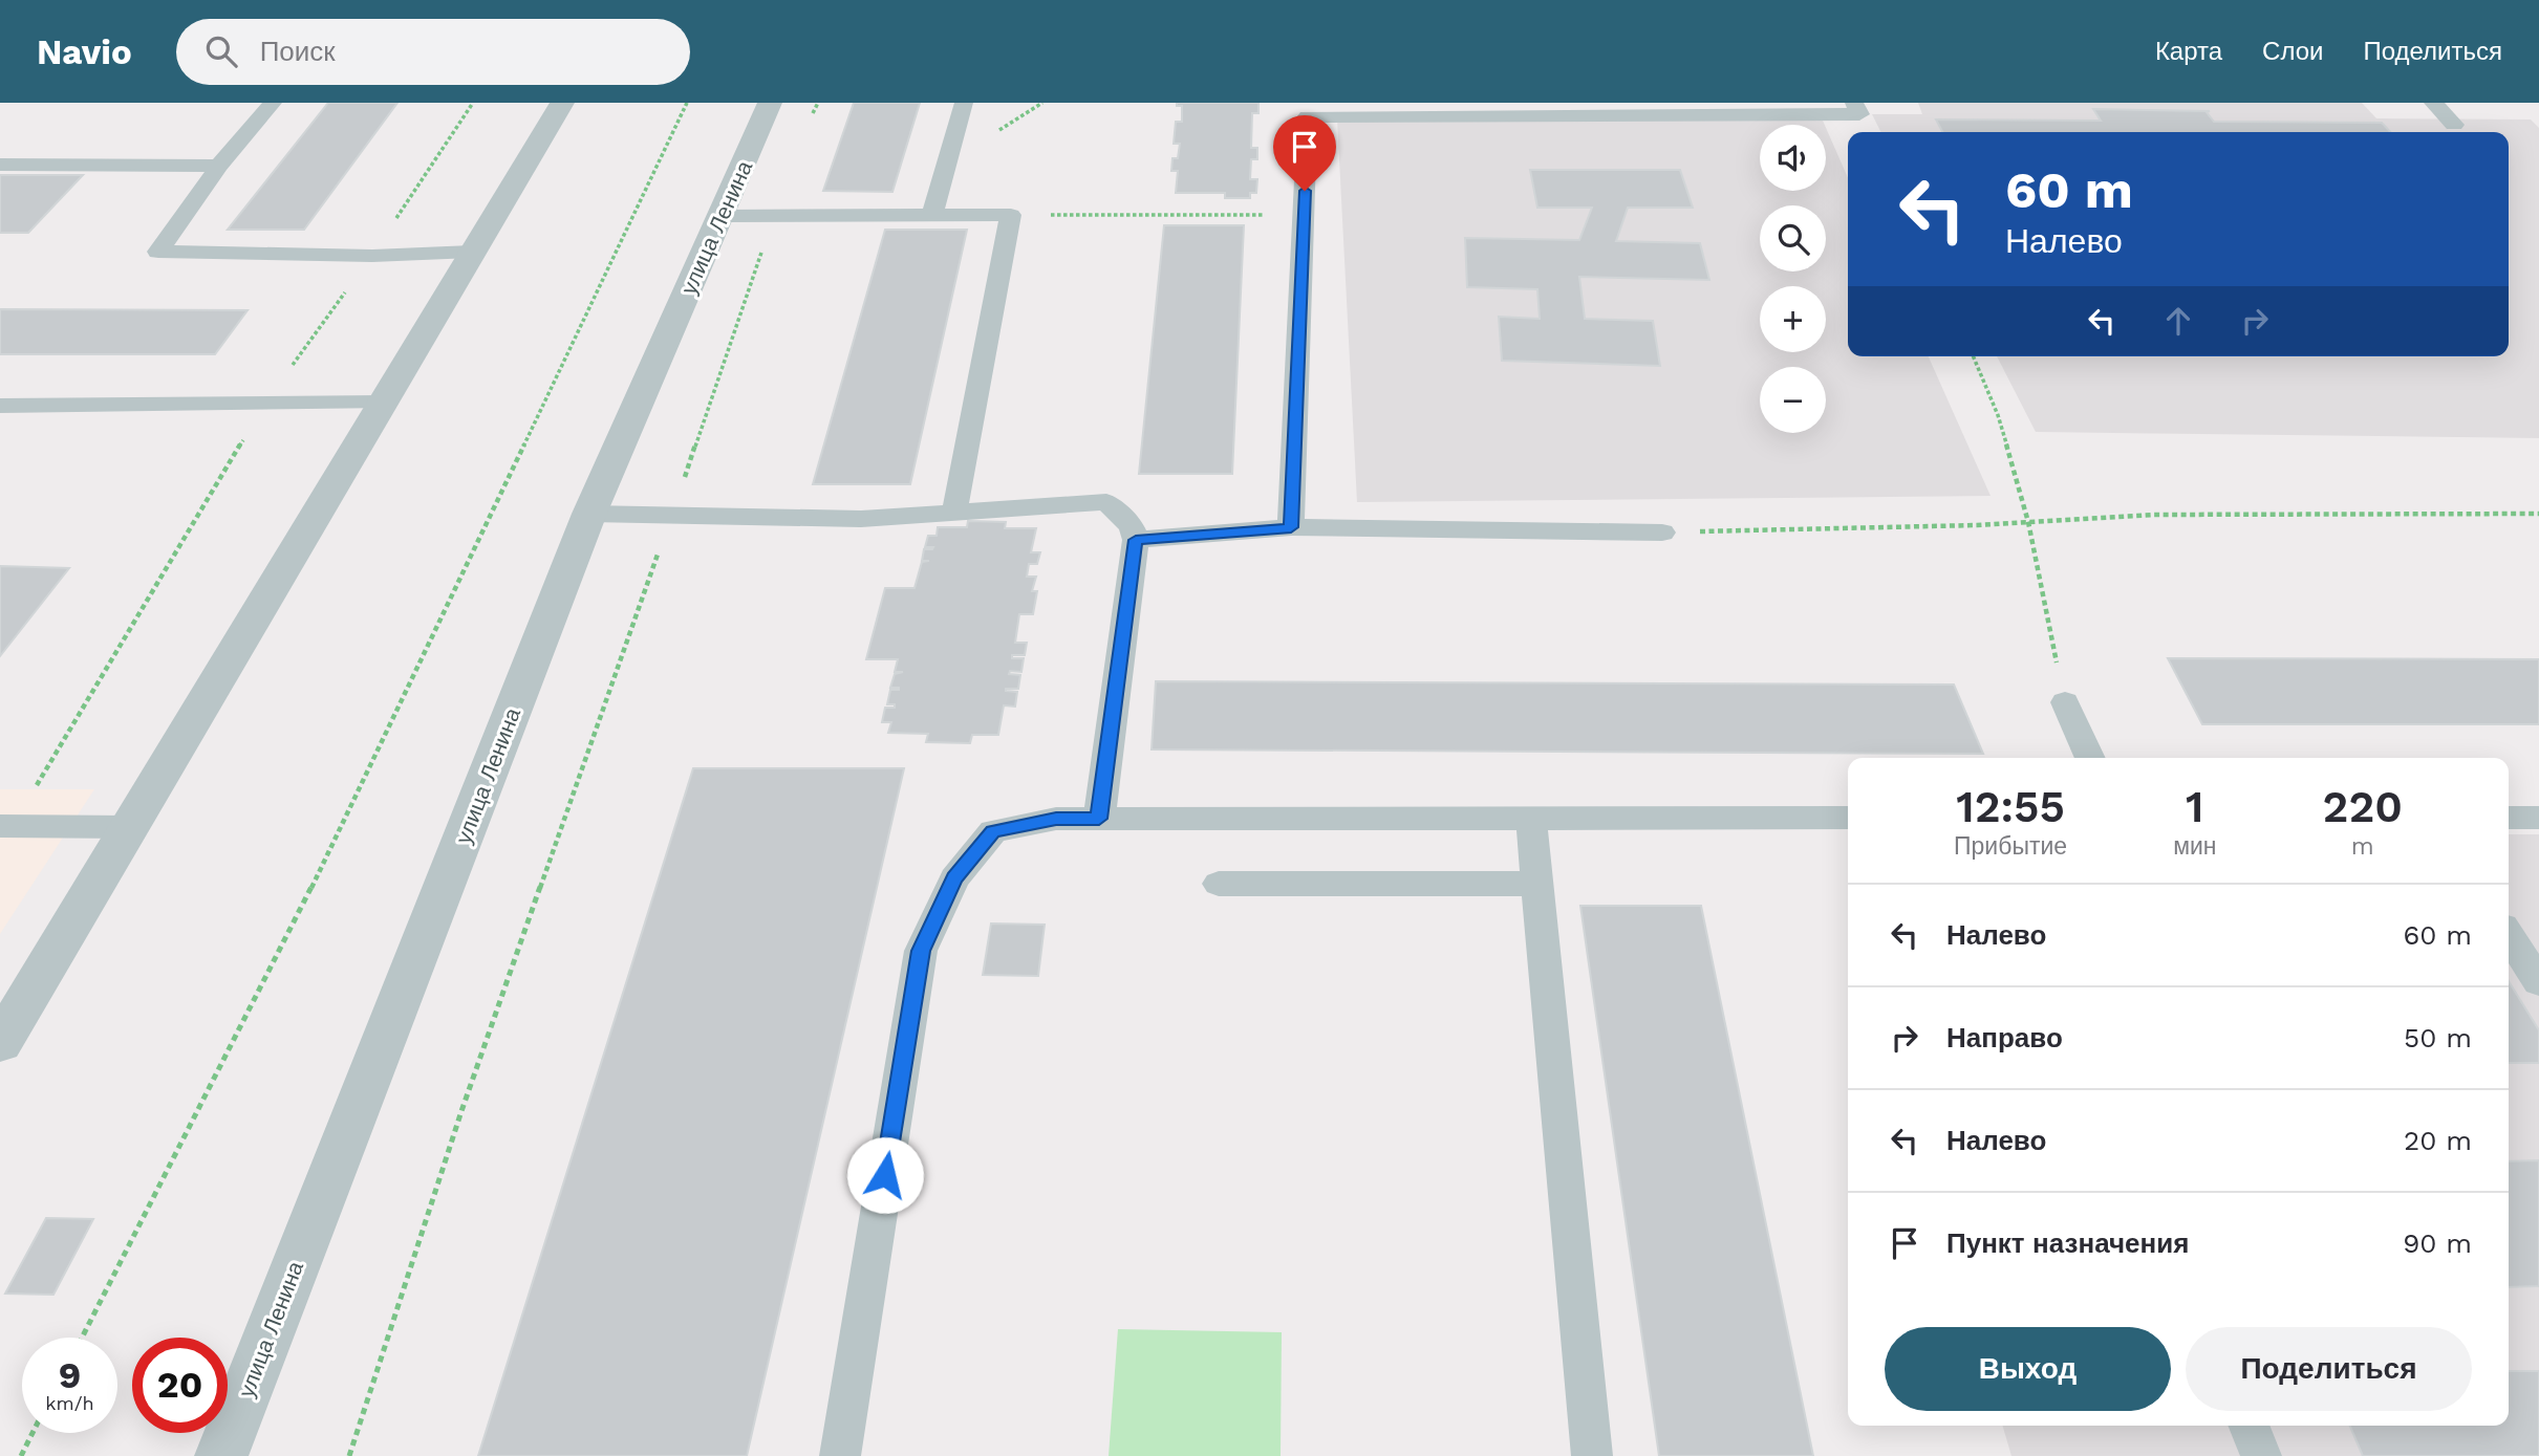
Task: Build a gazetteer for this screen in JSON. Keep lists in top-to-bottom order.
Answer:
{
  "streets": {
    "street": ["улица Ленина"]
  },
  "page": {
    "header": "Navio",
    "search": "Поиск",
    "nav": ["Карта", "Слои", "Поделиться"],
    "map_buttons": ["+", "−"],
    "turn": ["60 m", "Налево"],
    "eta": [
      "12:55",
      "Прибытие",
      "1",
      "мин",
      "220",
      "m"
    ],
    "list": [
      {
        "name": "Налево",
        "value": "60 m"
      },
      {
        "name": "Направо",
        "value": "50 m"
      },
      {
        "name": "Налево",
        "value": "20 m"
      },
      {
        "name": "Пункт назначения",
        "value": "90 m"
      }
    ],
    "buttons": ["Выход", "Поделиться"],
    "speed": "9 km/h",
    "limit": "20"
  }
}
